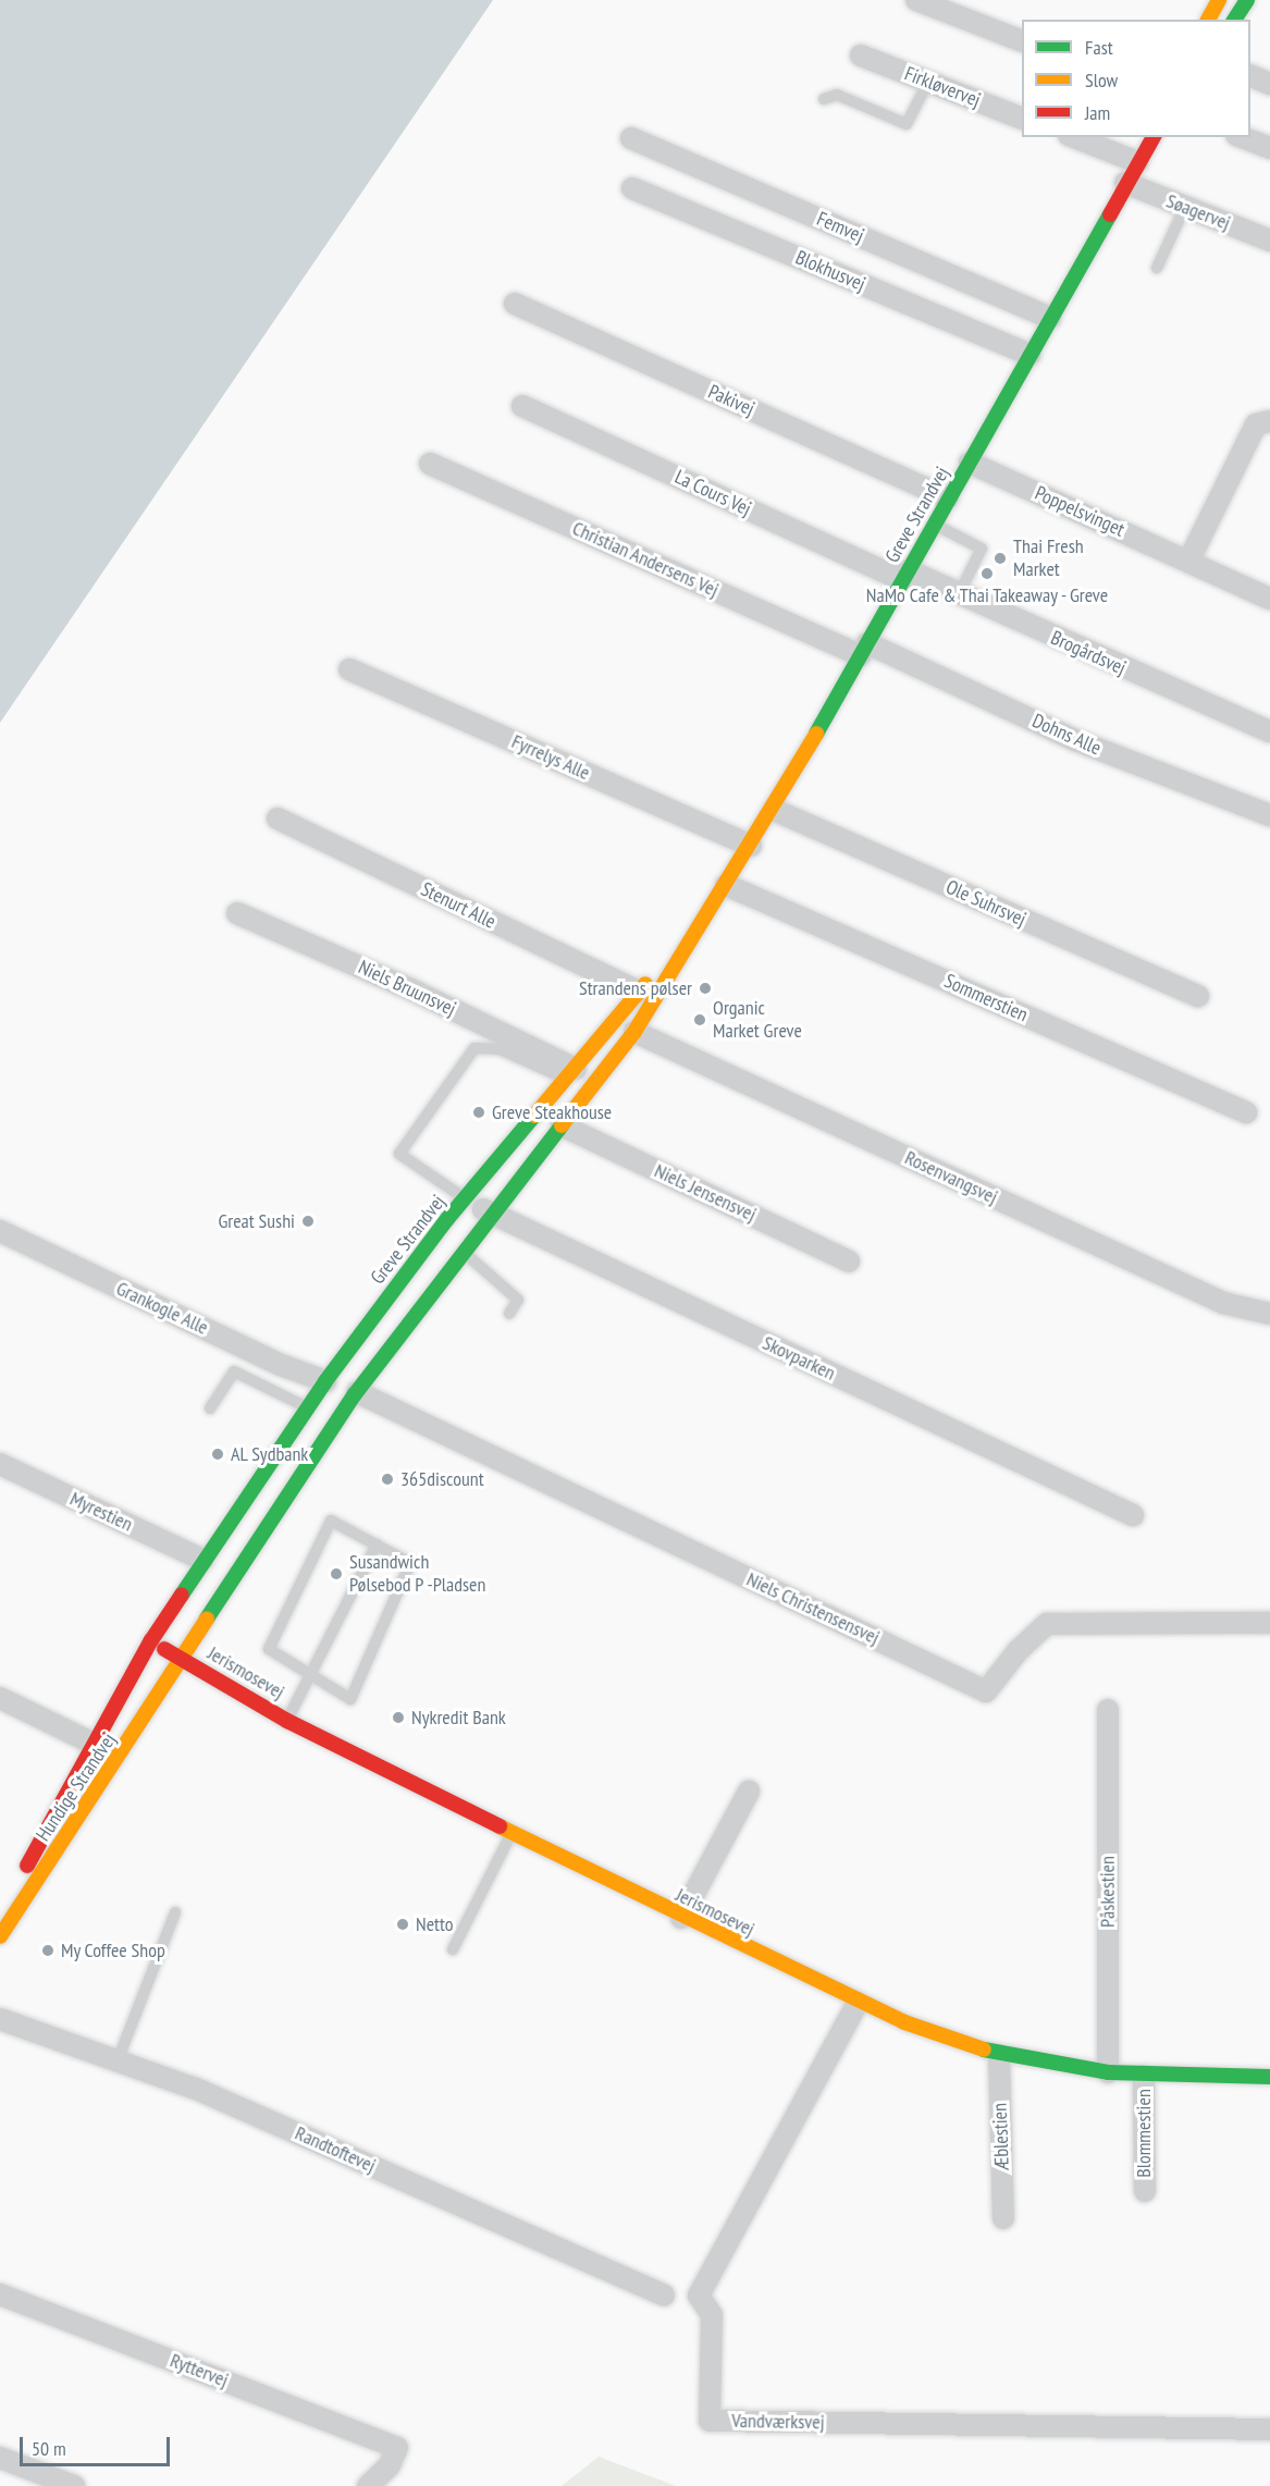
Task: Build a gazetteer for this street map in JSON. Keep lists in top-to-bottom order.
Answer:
{
  "streets": {
    "main road": ["Greve Strandvej", "Jerismosevej", "Hundige Strandvej"],
    "street": [
      "Firkløvervej",
      "Søagervej",
      "Femvej",
      "Blokhusvej",
      "Pakivej",
      "La Cours Vej",
      "Poppelsvinget",
      "Christian Andersens Vej",
      "Brogårdsvej",
      "Dohns Alle",
      "Fyrrelys Alle",
      "Ole Suhrsvej",
      "Stenurt Alle",
      "Niels Bruunsvej",
      "Sommerstien",
      "Rosenvangsvej",
      "Niels Jensensvej",
      "Grankogle Alle",
      "Skovparken",
      "Myrestien",
      "Niels Christensensvej",
      "Påskestien",
      "Blommestien",
      "Æblestien",
      "Randtoftevej",
      "Ryttervej",
      "Vandværksvej"
    ]
  },
  "crossings": [
    ["Søagervej", "Greve Strandvej"],
    ["Femvej", "Greve Strandvej"],
    ["Blokhusvej", "Greve Strandvej"],
    ["Pakivej", "Greve Strandvej"],
    ["La Cours Vej", "Greve Strandvej"],
    ["La Cours Vej", "Brogårdsvej"],
    ["Poppelsvinget", "Greve Strandvej"],
    ["Greve Strandvej", "Christian Andersens Vej"],
    ["Greve Strandvej", "Brogårdsvej"],
    ["Greve Strandvej", "Dohns Alle"],
    ["Greve Strandvej", "Fyrrelys Alle"],
    ["Greve Strandvej", "Ole Suhrsvej"],
    ["Greve Strandvej", "Stenurt Alle"],
    ["Greve Strandvej", "Niels Bruunsvej"],
    ["Greve Strandvej", "Sommerstien"],
    ["Greve Strandvej", "Rosenvangsvej"],
    ["Greve Strandvej", "Niels Jensensvej"],
    ["Greve Strandvej", "Grankogle Alle"],
    ["Greve Strandvej", "Skovparken"],
    ["Greve Strandvej", "Myrestien"],
    ["Greve Strandvej", "Niels Christensensvej"],
    ["Greve Strandvej", "Jerismosevej"],
    ["Greve Strandvej", "Hundige Strandvej"],
    ["Christian Andersens Vej", "Dohns Alle"],
    ["Jerismosevej", "Hundige Strandvej"],
    ["Jerismosevej", "Påskestien"],
    ["Jerismosevej", "Blommestien"],
    ["Jerismosevej", "Æblestien"],
    ["Jerismosevej", "Vandværksvej"]
  ],
  "places": [
    "Thai Fresh Market",
    "NaMo Cafe & Thai Takeaway - Greve",
    "Strandens pølser",
    "Organic Market Greve",
    "Greve Steakhouse",
    "Great Sushi",
    "AL Sydbank",
    "365discount",
    "Susandwich Pølsebod P -Pladsen",
    "Nykredit Bank",
    "Netto",
    "My Coffee Shop"
  ],
  "legend": ["Fast", "Slow", "Jam"],
  "scale_bar": "50 m"
}
